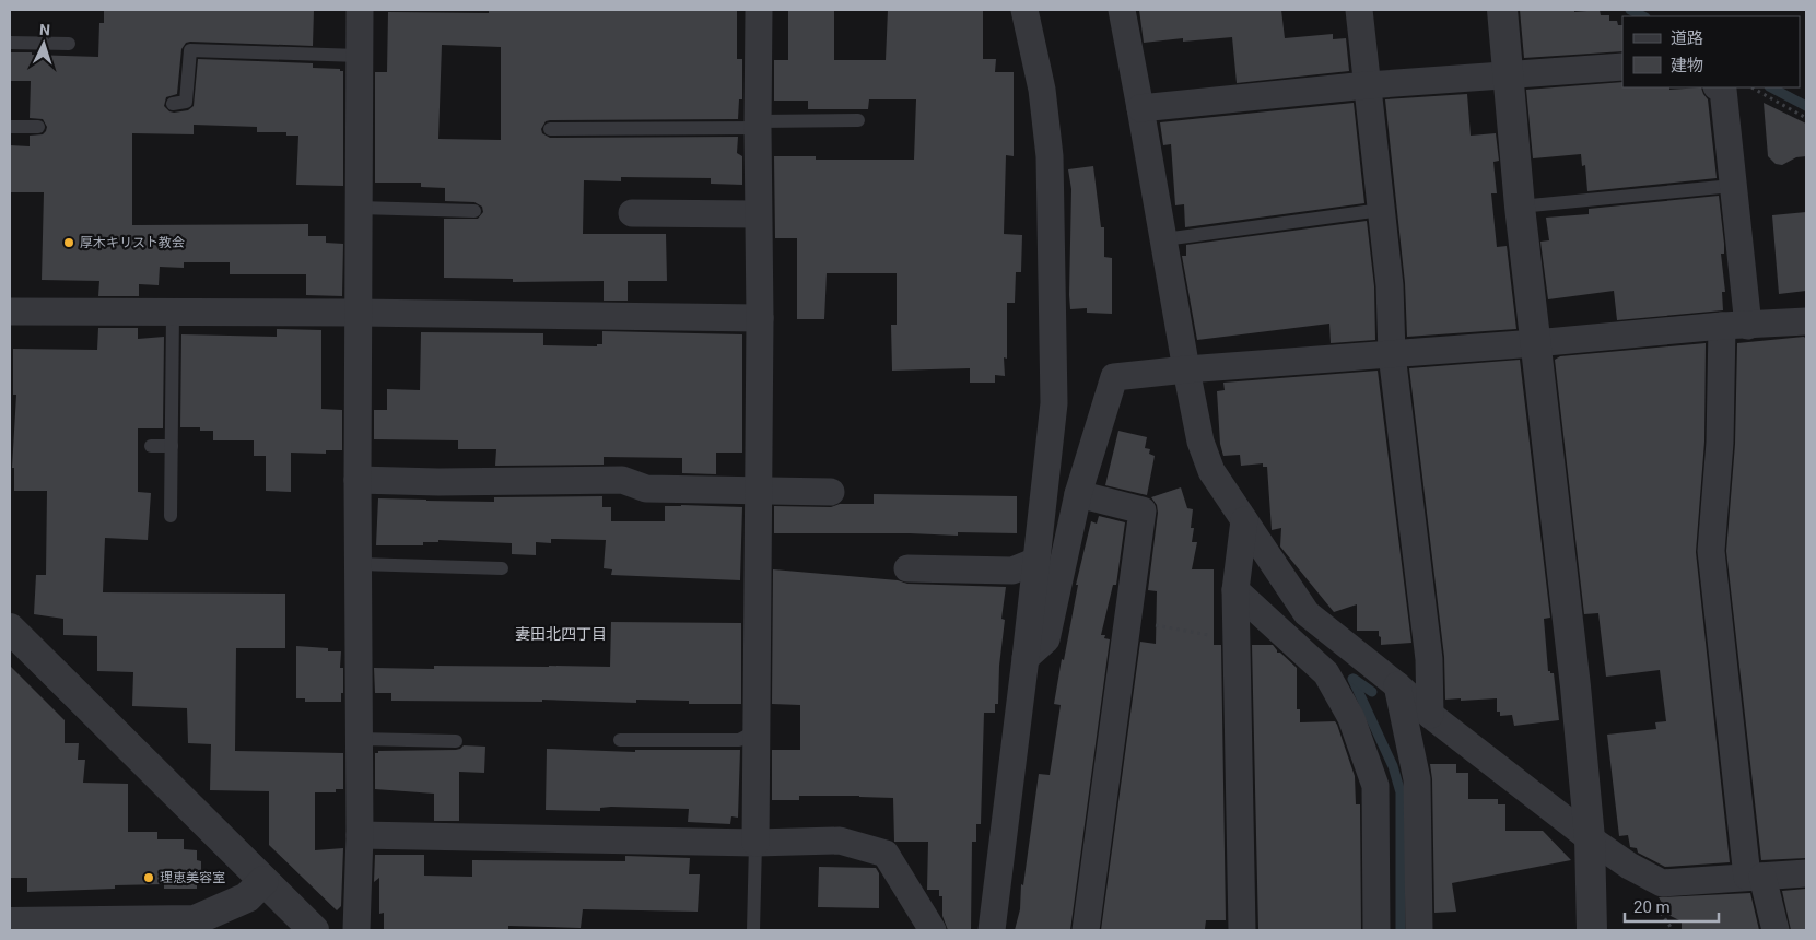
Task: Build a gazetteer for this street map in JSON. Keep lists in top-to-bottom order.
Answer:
{
  "districts": ["妻田北四丁目"],
  "places": ["厚木キリスト教会", "理恵美容室"],
  "legend": ["道路", "建物"],
  "scale_bar": "20 m",
  "north": "top"
}
